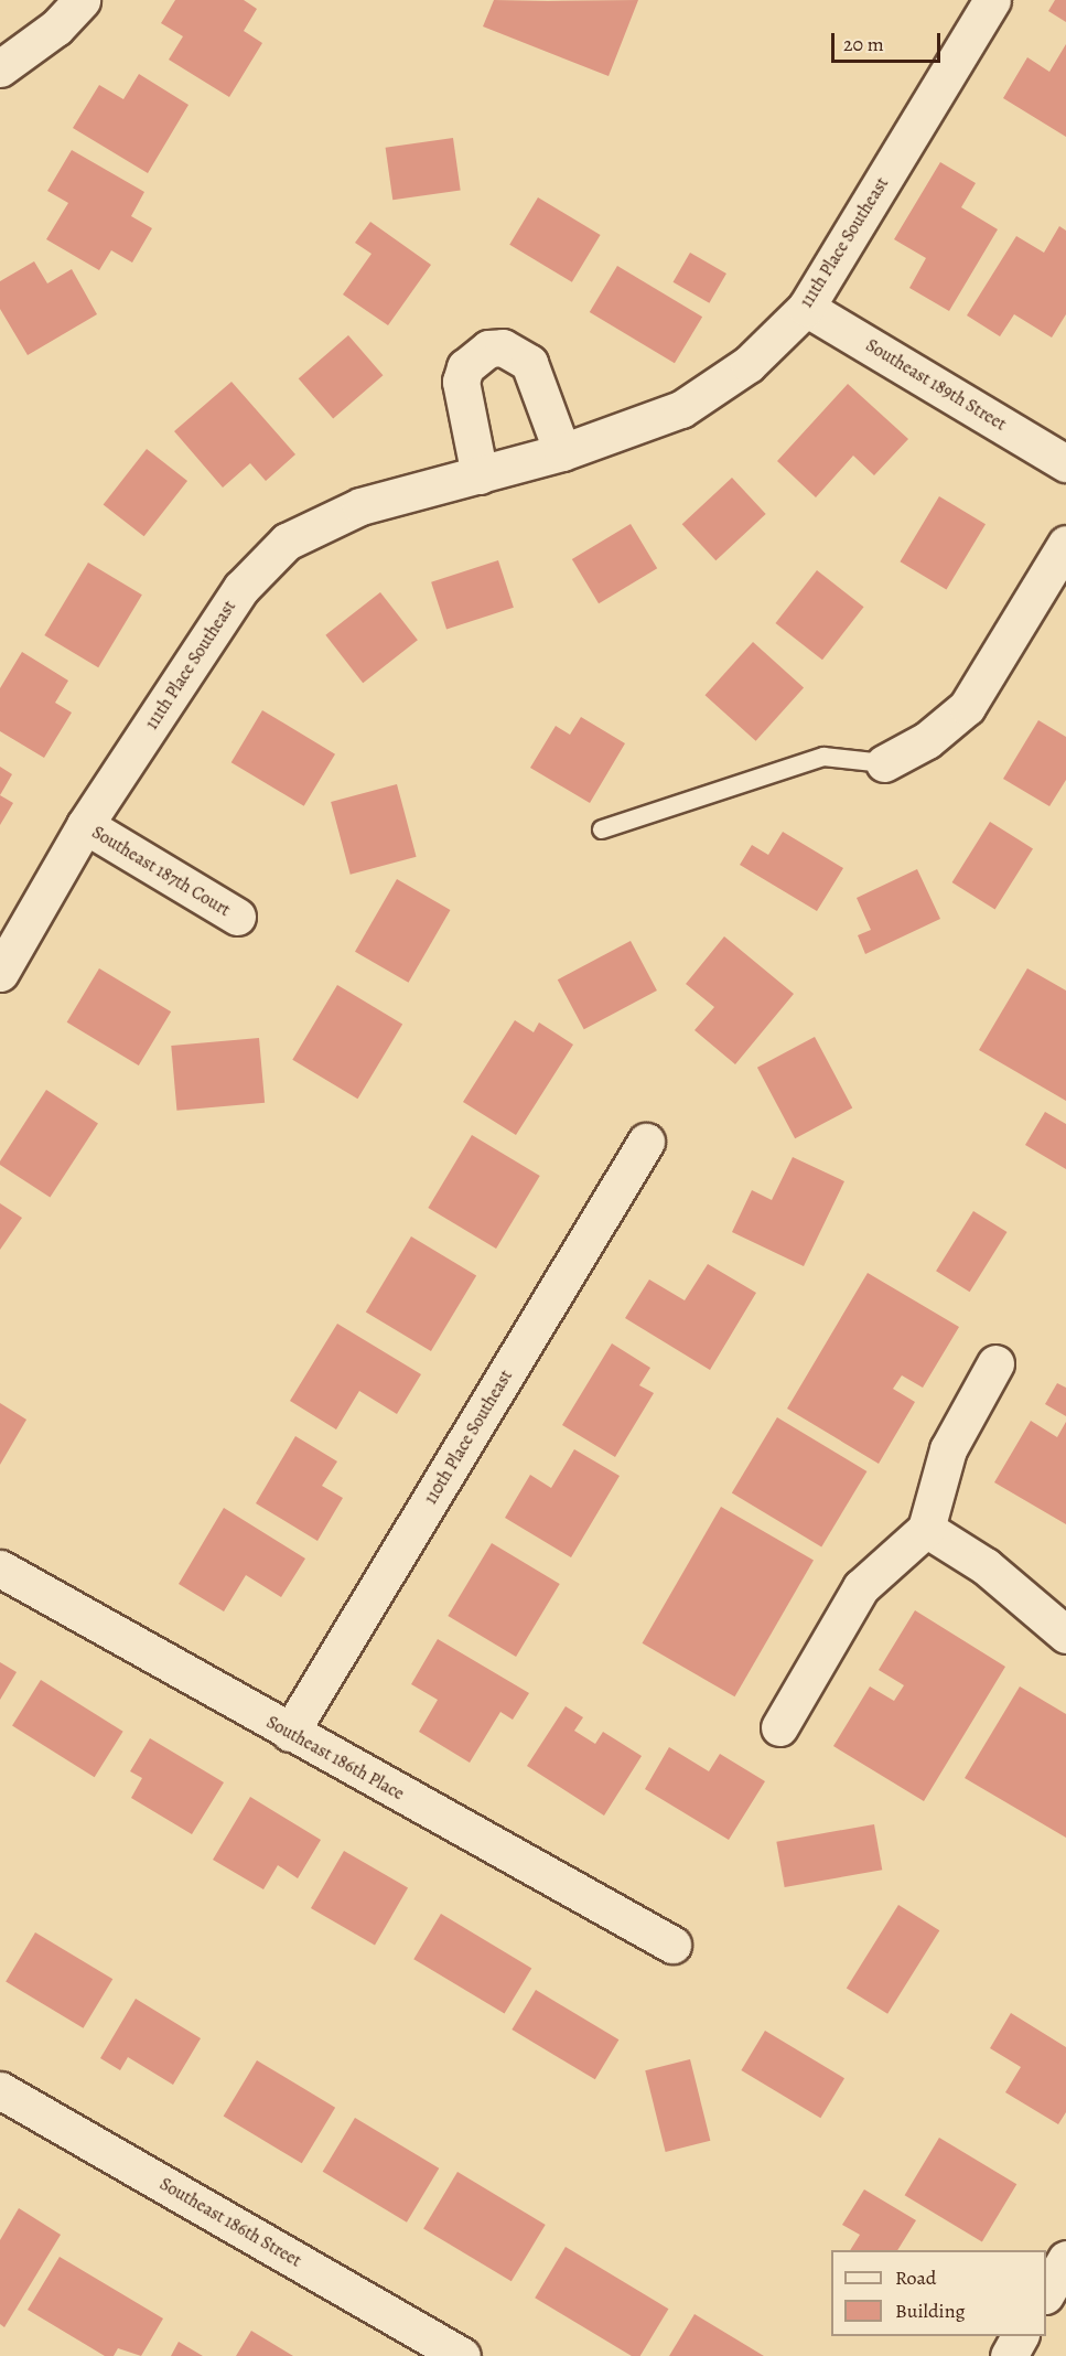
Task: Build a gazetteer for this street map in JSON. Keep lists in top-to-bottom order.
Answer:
{
  "streets": {
    "street": [
      "111th Place Southeast",
      "Southeast 189th Street",
      "Southeast 187th Court",
      "110th Place Southeast",
      "Southeast 186th Place",
      "Southeast 186th Street"
    ]
  },
  "crossings": [
    ["111th Place Southeast", "Southeast 189th Street"],
    ["111th Place Southeast", "Southeast 187th Court"],
    ["110th Place Southeast", "Southeast 186th Place"]
  ],
  "legend": ["Road", "Building"],
  "scale_bar": "20 m"
}
